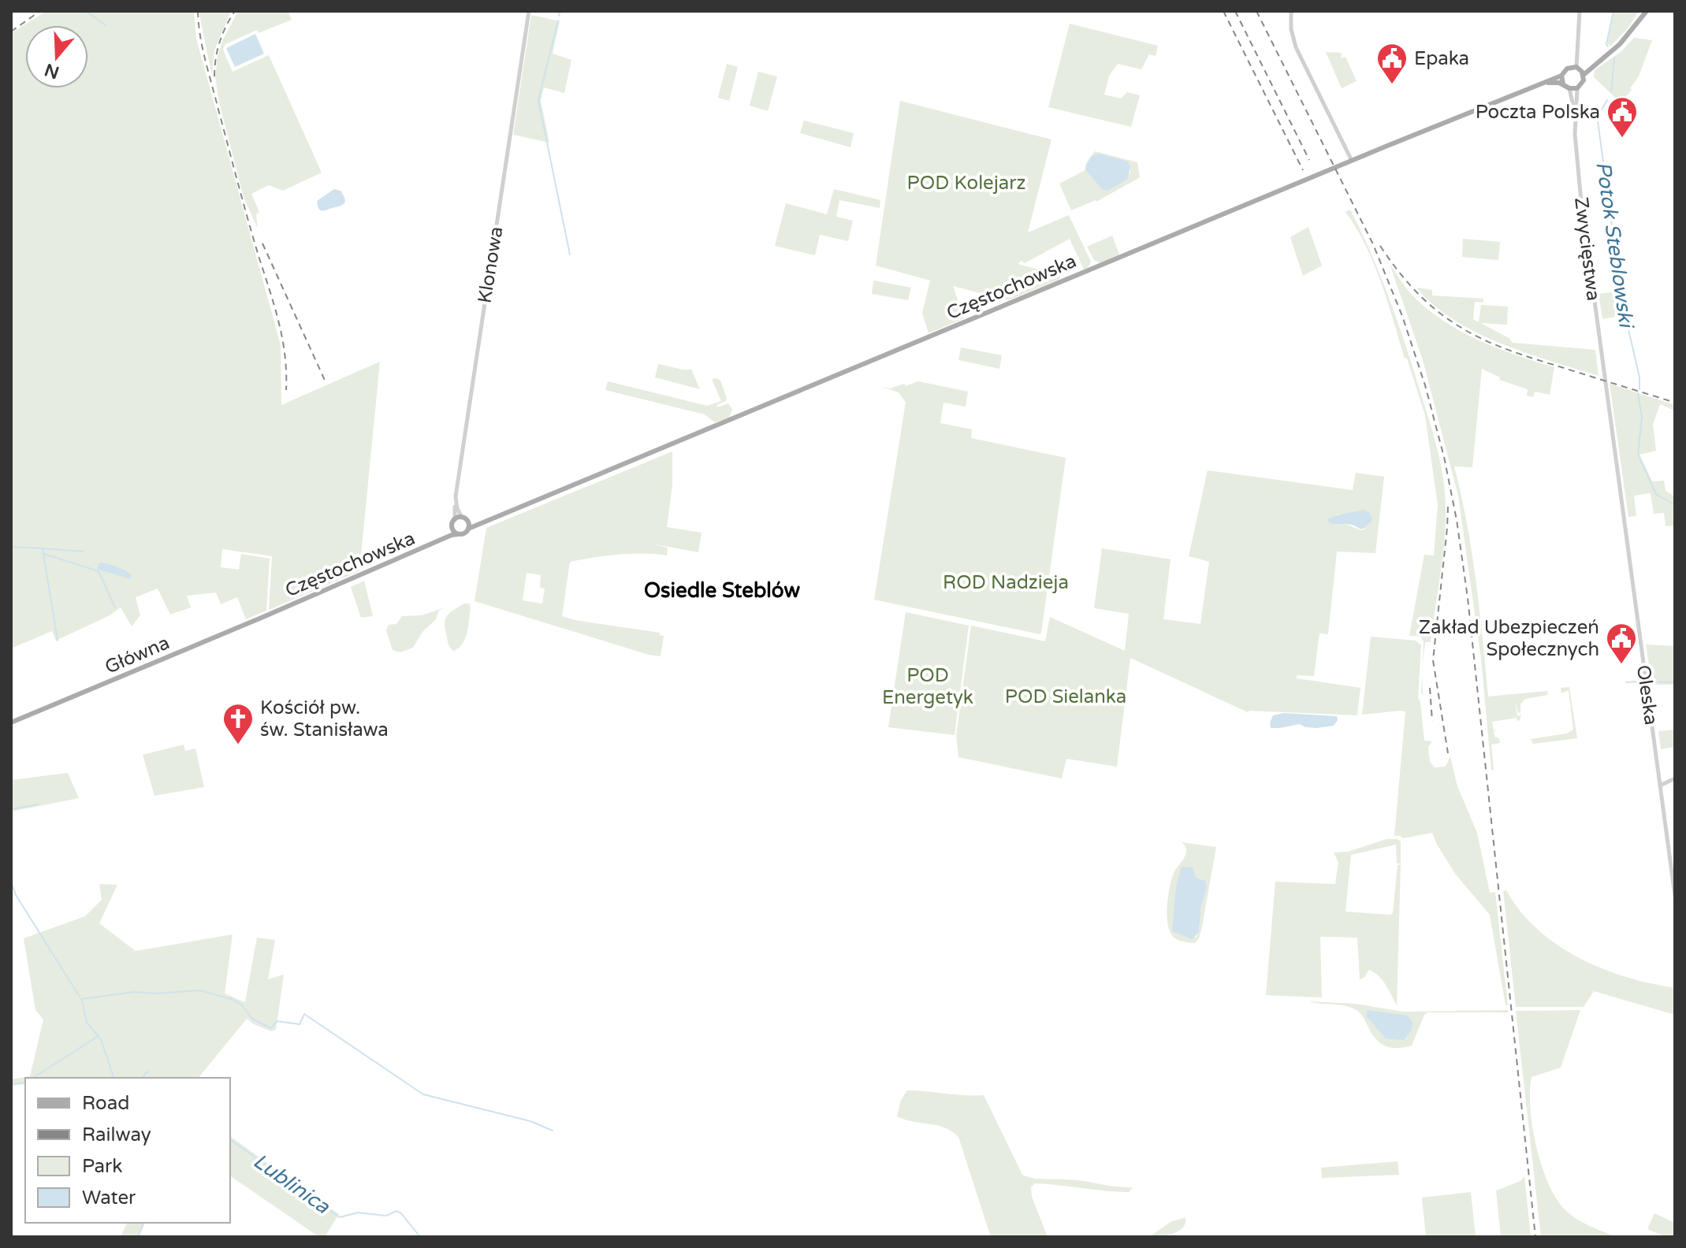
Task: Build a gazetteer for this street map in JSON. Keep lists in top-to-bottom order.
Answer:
{
  "streets": {
    "main road": ["Częstochowska", "Główna"],
    "street": ["Zwycięstwa", "Klonowa", "Oleska"]
  },
  "crossings": [
    ["Zwycięstwa", "Częstochowska"],
    ["Zwycięstwa", "Oleska"],
    ["Klonowa", "Częstochowska"],
    ["Częstochowska", "Główna"]
  ],
  "districts": ["Osiedle Steblów"],
  "water": ["Potok Steblowski", "Lublinica"],
  "parks": [
    "POD Kolejarz",
    "ROD Nadzieja",
    "POD Energetyk",
    "POD Sielanka"
  ],
  "places": {
    "public building": ["Epaka", "Poczta Polska", "Zakład Ubezpieczeń Społecznych"],
    "church": ["Kościół pw. św. Stanisława"]
  },
  "legend": [
    "Road",
    "Railway",
    "Park",
    "Water"
  ],
  "north": "bottom"
}
